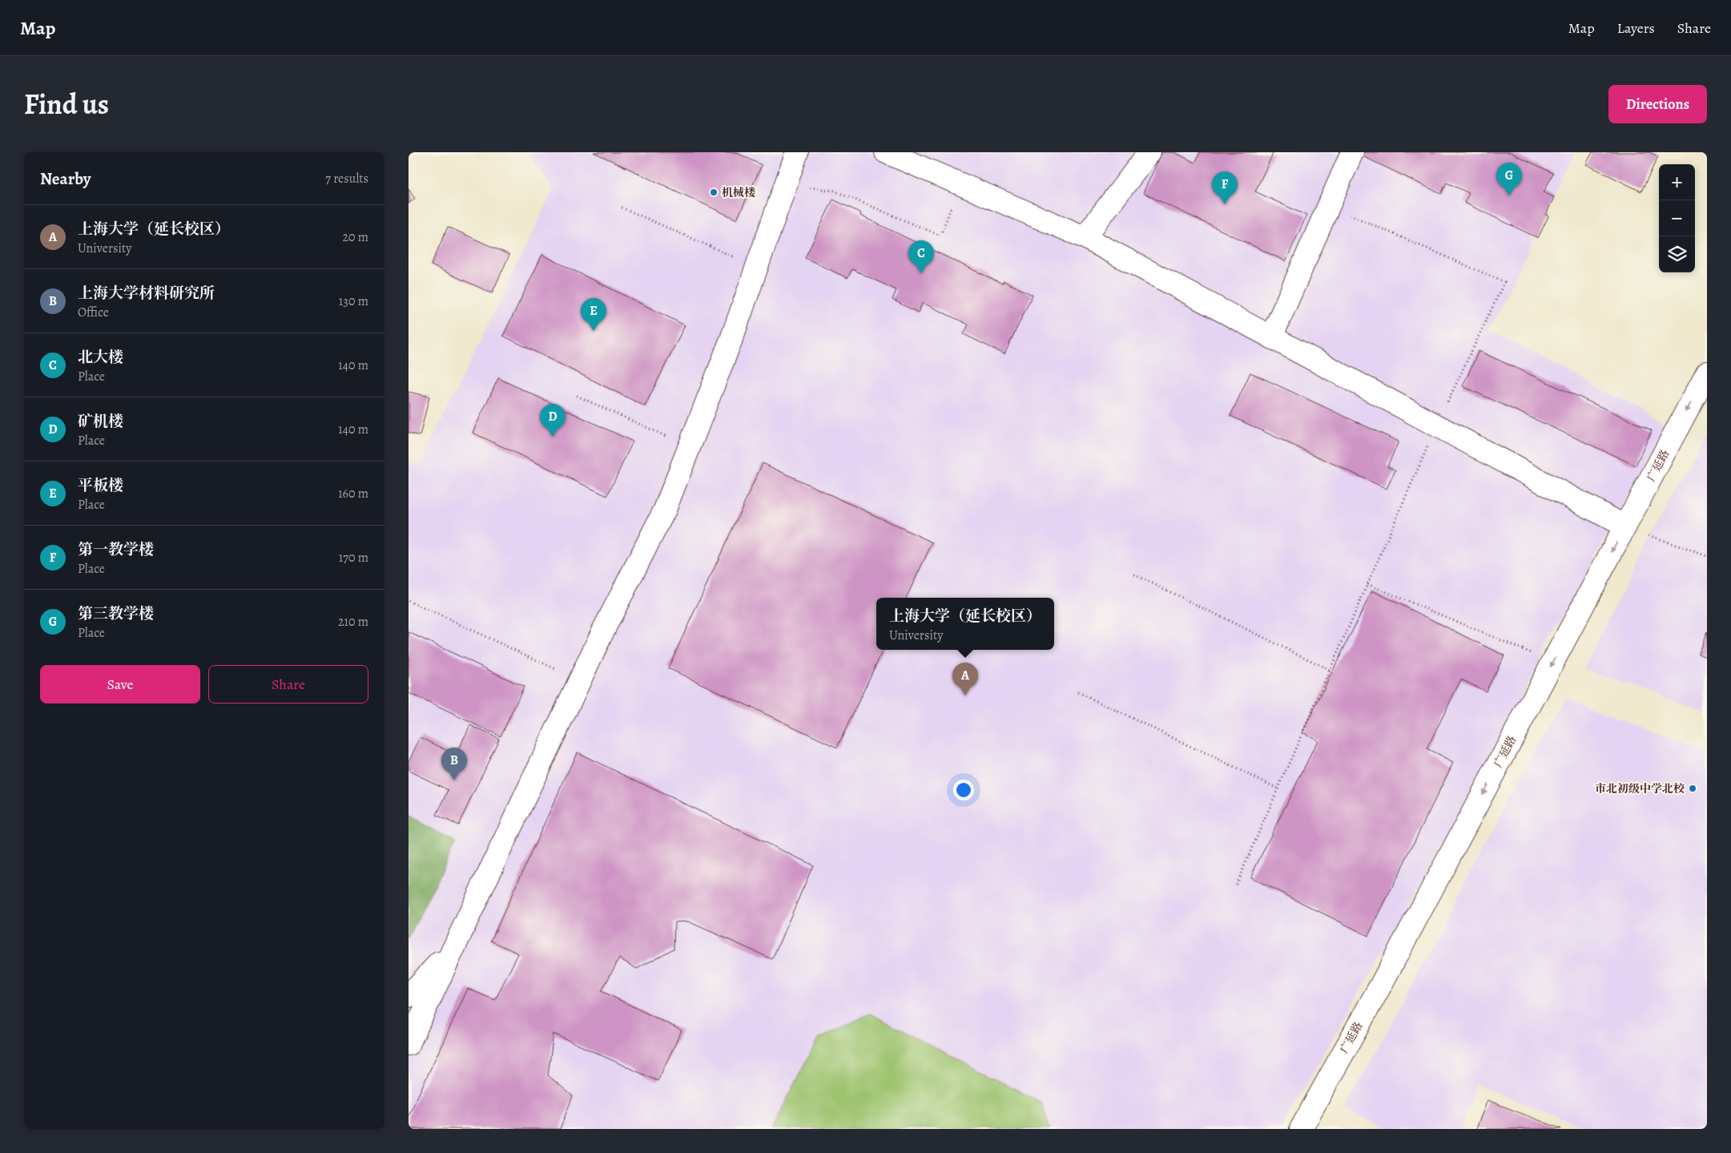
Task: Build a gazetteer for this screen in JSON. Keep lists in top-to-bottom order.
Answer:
{
  "streets": {
    "street": ["广延路"]
  },
  "one_way": ["广延路"],
  "places": ["机械楼", "市北初级中学北校"],
  "page": {
    "header": "Map",
    "nav": ["Map", "Layers", "Share"],
    "title": "Find us",
    "buttons": [
      "Directions",
      ["Save", "Share"]
    ],
    "heading": ["Nearby", "7 results"],
    "pins": [
      "G",
      "F",
      "C",
      "E",
      "D",
      "A",
      "B"
    ],
    "map_buttons": ["+", "−"],
    "list": [
      {
        "mark": "A",
        "name": "上海大学（延长校区）",
        "note": "University",
        "value": "20 m"
      },
      {
        "mark": "B",
        "name": "上海大学材料研究所",
        "note": "Office",
        "value": "130 m"
      },
      {
        "mark": "C",
        "name": "北大楼",
        "note": "Place",
        "value": "140 m"
      },
      {
        "mark": "D",
        "name": "矿机楼",
        "note": "Place",
        "value": "140 m"
      },
      {
        "mark": "E",
        "name": "平板楼",
        "note": "Place",
        "value": "160 m"
      },
      {
        "mark": "F",
        "name": "第一教学楼",
        "note": "Place",
        "value": "170 m"
      },
      {
        "mark": "G",
        "name": "第三教学楼",
        "note": "Place",
        "value": "210 m"
      }
    ],
    "popup": ["上海大学（延长校区）", "University"]
  }
}
